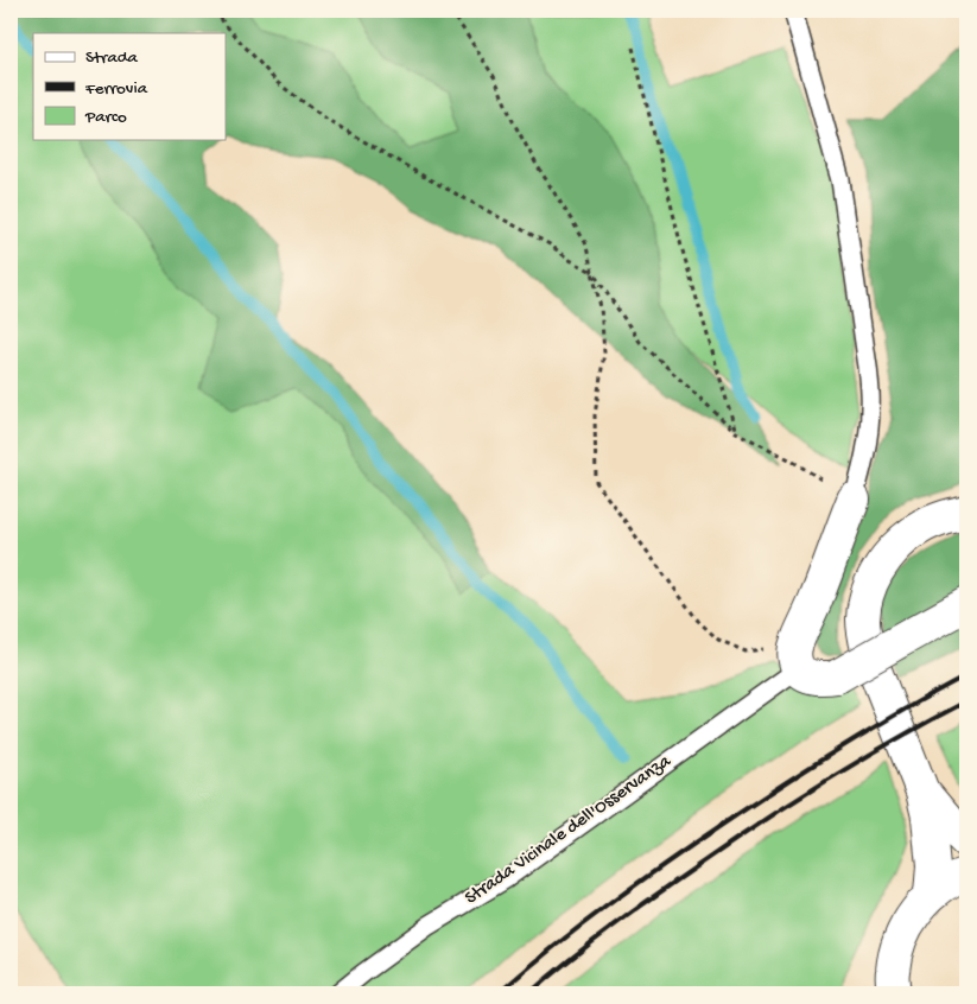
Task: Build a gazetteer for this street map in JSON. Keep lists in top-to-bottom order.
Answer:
{
  "streets": {
    "lane": ["Strada Vicinale dell'Osservanza"]
  },
  "legend": ["Strada", "Ferrovia", "Parco"]
}
